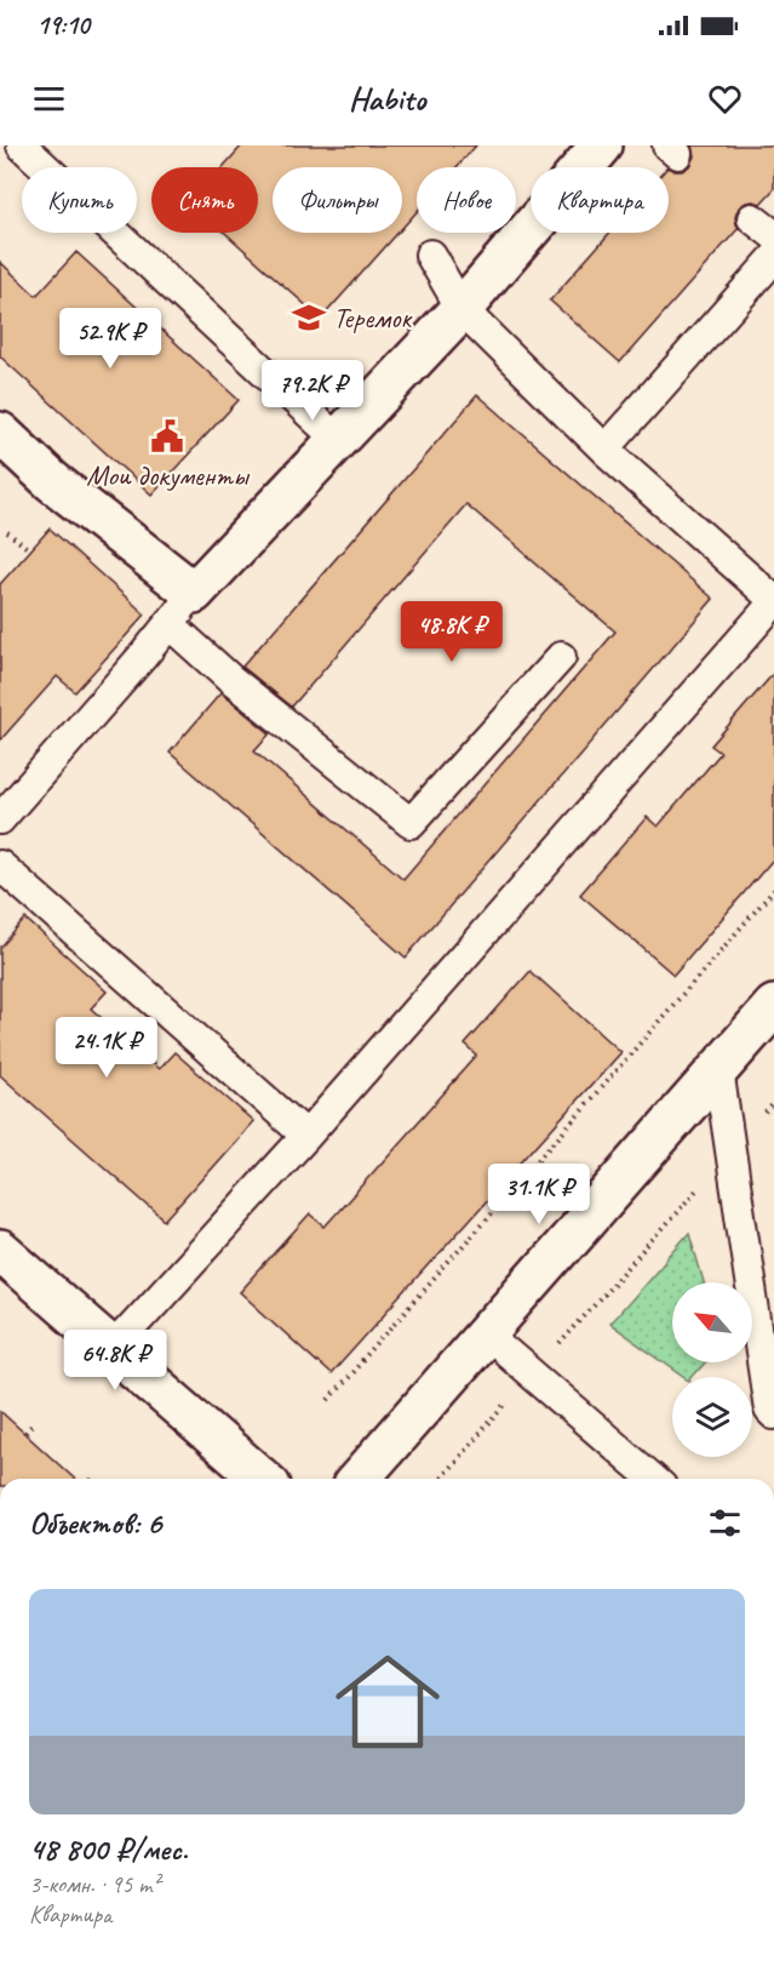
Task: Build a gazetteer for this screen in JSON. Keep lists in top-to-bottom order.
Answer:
{
  "places": {
    "school or university": ["Теремок"],
    "public building": ["Мои документы"]
  },
  "north": "top left",
  "page": {
    "status": "19:10",
    "header": "Habito",
    "chip": [
      "Купить",
      "Снять",
      "Фильтры",
      "Новое",
      "Квартира"
    ],
    "price": [
      "52.9K ₽",
      "79.2K ₽",
      "48.8K ₽",
      "24.1K ₽",
      "31.1K ₽",
      "64.8K ₽"
    ],
    "heading": "Объектов: 6",
    "list": [
      {
        "name": "48 800 ₽/мес.",
        "note": "3-комн. · 95 m² · Квартира"
      }
    ]
  }
}
